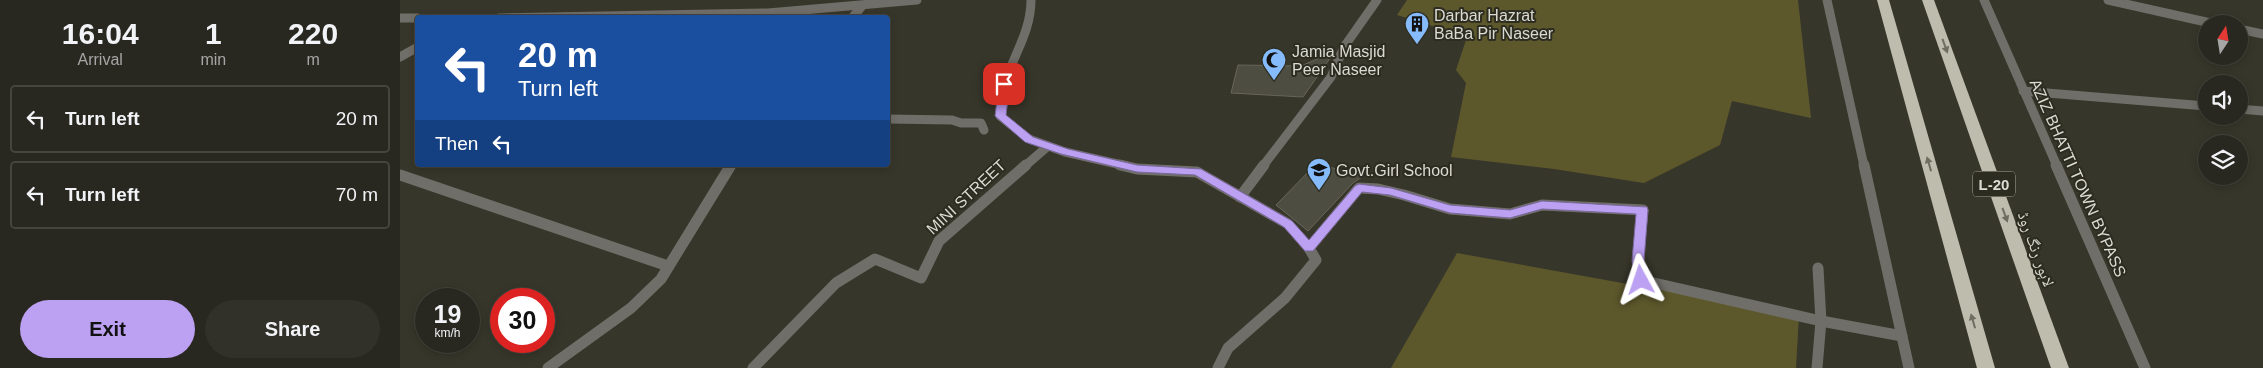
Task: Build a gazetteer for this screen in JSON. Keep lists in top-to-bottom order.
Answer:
{
  "streets": {
    "highway": ["L-20", "لاہور رنگ روڈ"],
    "street": ["AZIZ BHATTI TOWN BYPASS", "MINI STREET"]
  },
  "places": {
    "building": ["Darbar Hazrat BaBa Pir Naseer"],
    "mosque": ["Jamia Masjid Peer Naseer"],
    "school or university": ["Govt.Girl School"]
  },
  "north": "top",
  "page": {
    "eta": [
      "16:04",
      "Arrival",
      "1",
      "min",
      "220",
      "m"
    ],
    "turn": ["20 m", "Turn left"],
    "list": [
      {
        "name": "Turn left",
        "value": "20 m"
      },
      {
        "name": "Turn left",
        "value": "70 m"
      }
    ],
    "then": "Then",
    "speed": "19 km/h",
    "limit": "30",
    "buttons": ["Exit", "Share"]
  }
}
